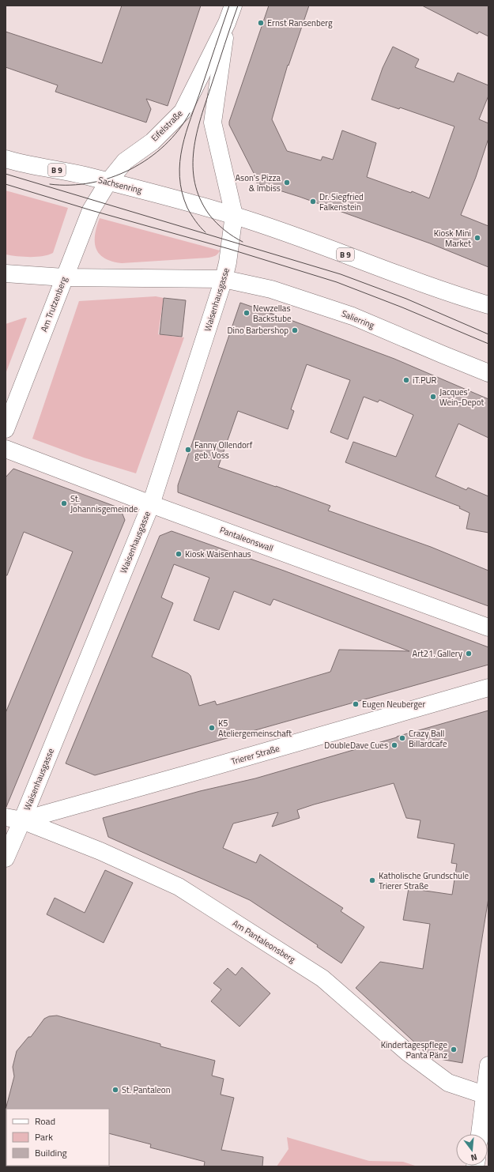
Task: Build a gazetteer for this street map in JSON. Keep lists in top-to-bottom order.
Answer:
{
  "streets": {
    "street": [
      "Eifelstraße",
      "B 9",
      "Sachsenring",
      "Waisenhausgasse",
      "Am Trutzenberg",
      "Salierring",
      "Pantaleonswall",
      "Trierer Straße",
      "Am Pantaleonsberg"
    ]
  },
  "crossings": [
    ["Eifelstraße", "B 9"],
    ["Eifelstraße", "Sachsenring"],
    ["Eifelstraße", "Waisenhausgasse"],
    ["Eifelstraße", "Am Trutzenberg"],
    ["B 9", "Sachsenring"],
    ["B 9", "Waisenhausgasse"],
    ["Sachsenring", "Waisenhausgasse"],
    ["Sachsenring", "Am Trutzenberg"],
    ["Waisenhausgasse", "Salierring"],
    ["Waisenhausgasse", "Pantaleonswall"],
    ["Waisenhausgasse", "Trierer Straße"],
    ["Waisenhausgasse", "Am Pantaleonsberg"],
    ["Trierer Straße", "Am Pantaleonsberg"]
  ],
  "places": [
    "Ernst Ransenberg",
    "Ason's Pizza & Imbiss",
    "Dr. Siegfried Falkenstein",
    "Kiosk Mini Market",
    "Newzellas Backstube",
    "Dino Barbershop",
    "iT.PUR",
    "Jacques' Wein-Depot",
    "Fanny Ollendorf geb. Voss",
    "St. Johannisgemeinde",
    "Kiosk Waisenhaus",
    "Art21. Gallery",
    "Eugen Neuberger",
    "K5 Ateliergemeinschaft",
    "Crazy Ball Billardcafe",
    "DoubleDave Cues",
    "Katholische Grundschule Trierer Straße",
    "Kindertagespflege Panta Pänz",
    "St. Pantaleon"
  ],
  "legend": ["Road", "Park", "Building"],
  "north": "bottom"
}
